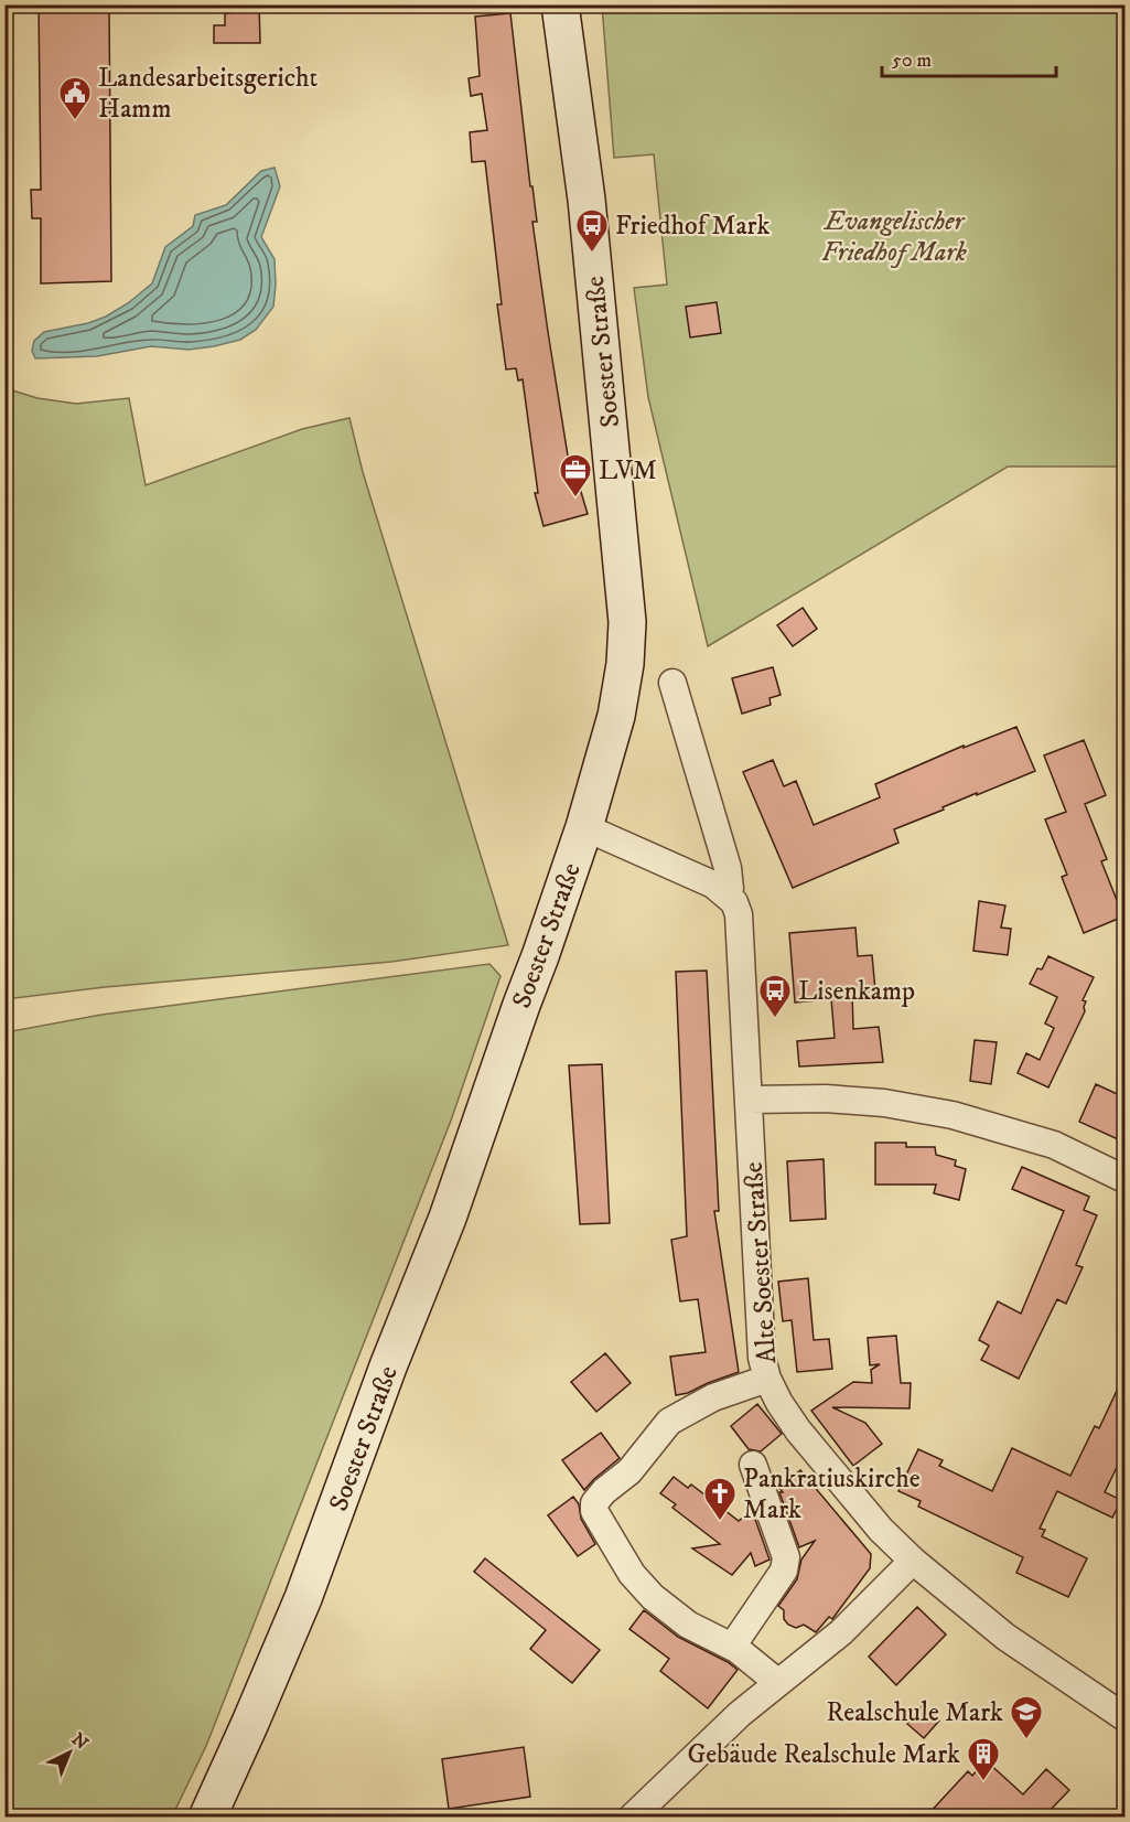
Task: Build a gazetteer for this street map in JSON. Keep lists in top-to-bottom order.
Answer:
{
  "streets": {
    "main road": ["Soester Straße"],
    "street": ["Alte Soester Straße"]
  },
  "parks": ["Evangelischer Friedhof Mark"],
  "places": {
    "public building": ["Landesarbeitsgericht Hamm"],
    "bus stop": ["Friedhof Mark", "Lisenkamp"],
    "office": ["LVM"],
    "church": ["Pankratiuskirche Mark"],
    "school or university": ["Realschule Mark"],
    "building": ["Gebäude Realschule Mark"]
  },
  "scale_bar": "50 m",
  "north": "top right"
}
